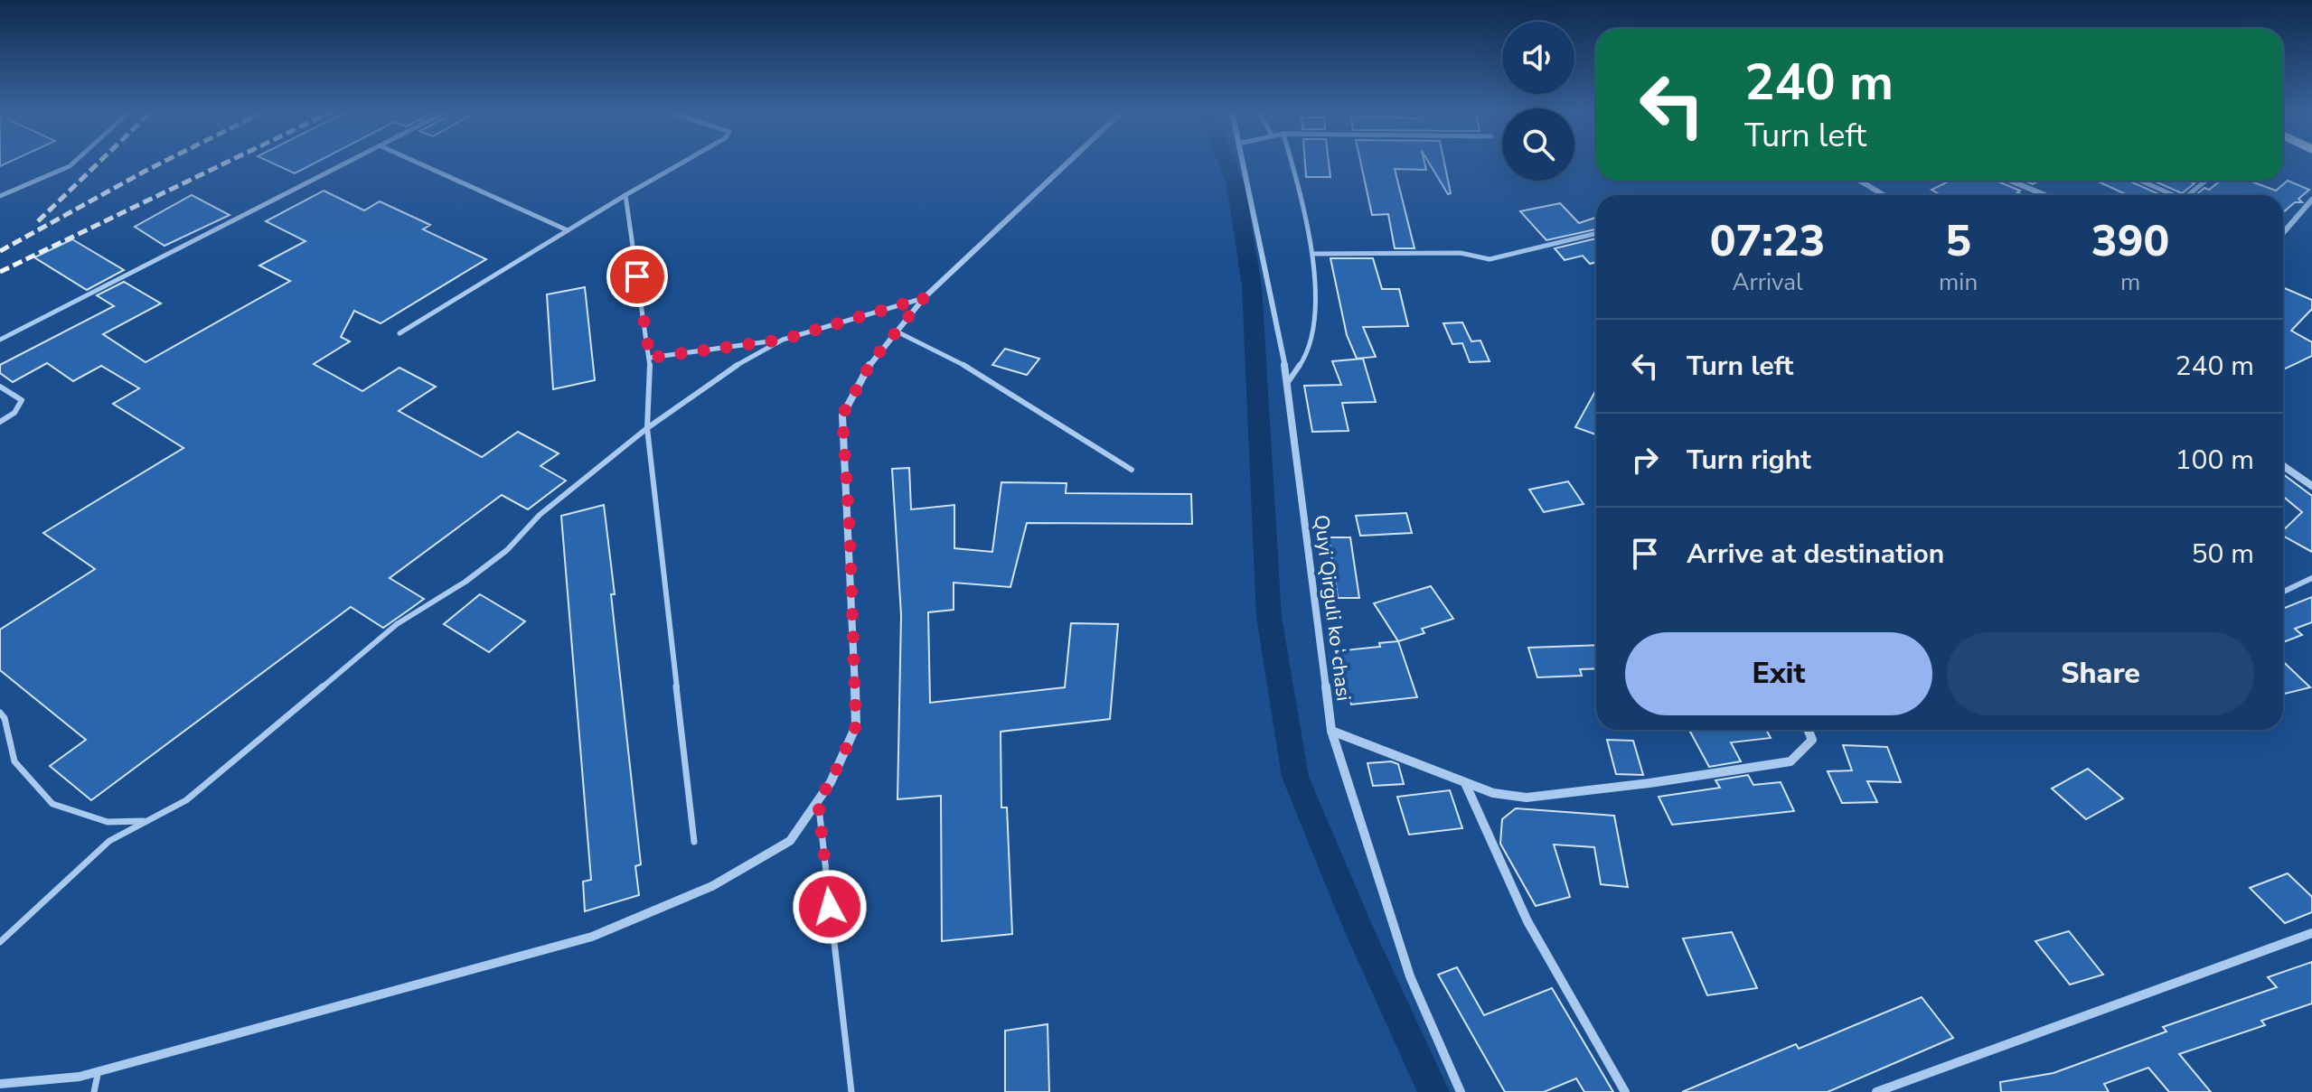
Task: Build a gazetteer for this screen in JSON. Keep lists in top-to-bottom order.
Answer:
{
  "streets": {
    "street": ["Quyi Qirguli koʻchasi"]
  },
  "page": {
    "turn": ["240 m", "Turn left"],
    "eta": [
      "07:23",
      "Arrival",
      "5",
      "min",
      "390",
      "m"
    ],
    "list": [
      {
        "name": "Turn left",
        "value": "240 m"
      },
      {
        "name": "Turn right",
        "value": "100 m"
      },
      {
        "name": "Arrive at destination",
        "value": "50 m"
      }
    ],
    "buttons": ["Exit", "Share"]
  }
}
